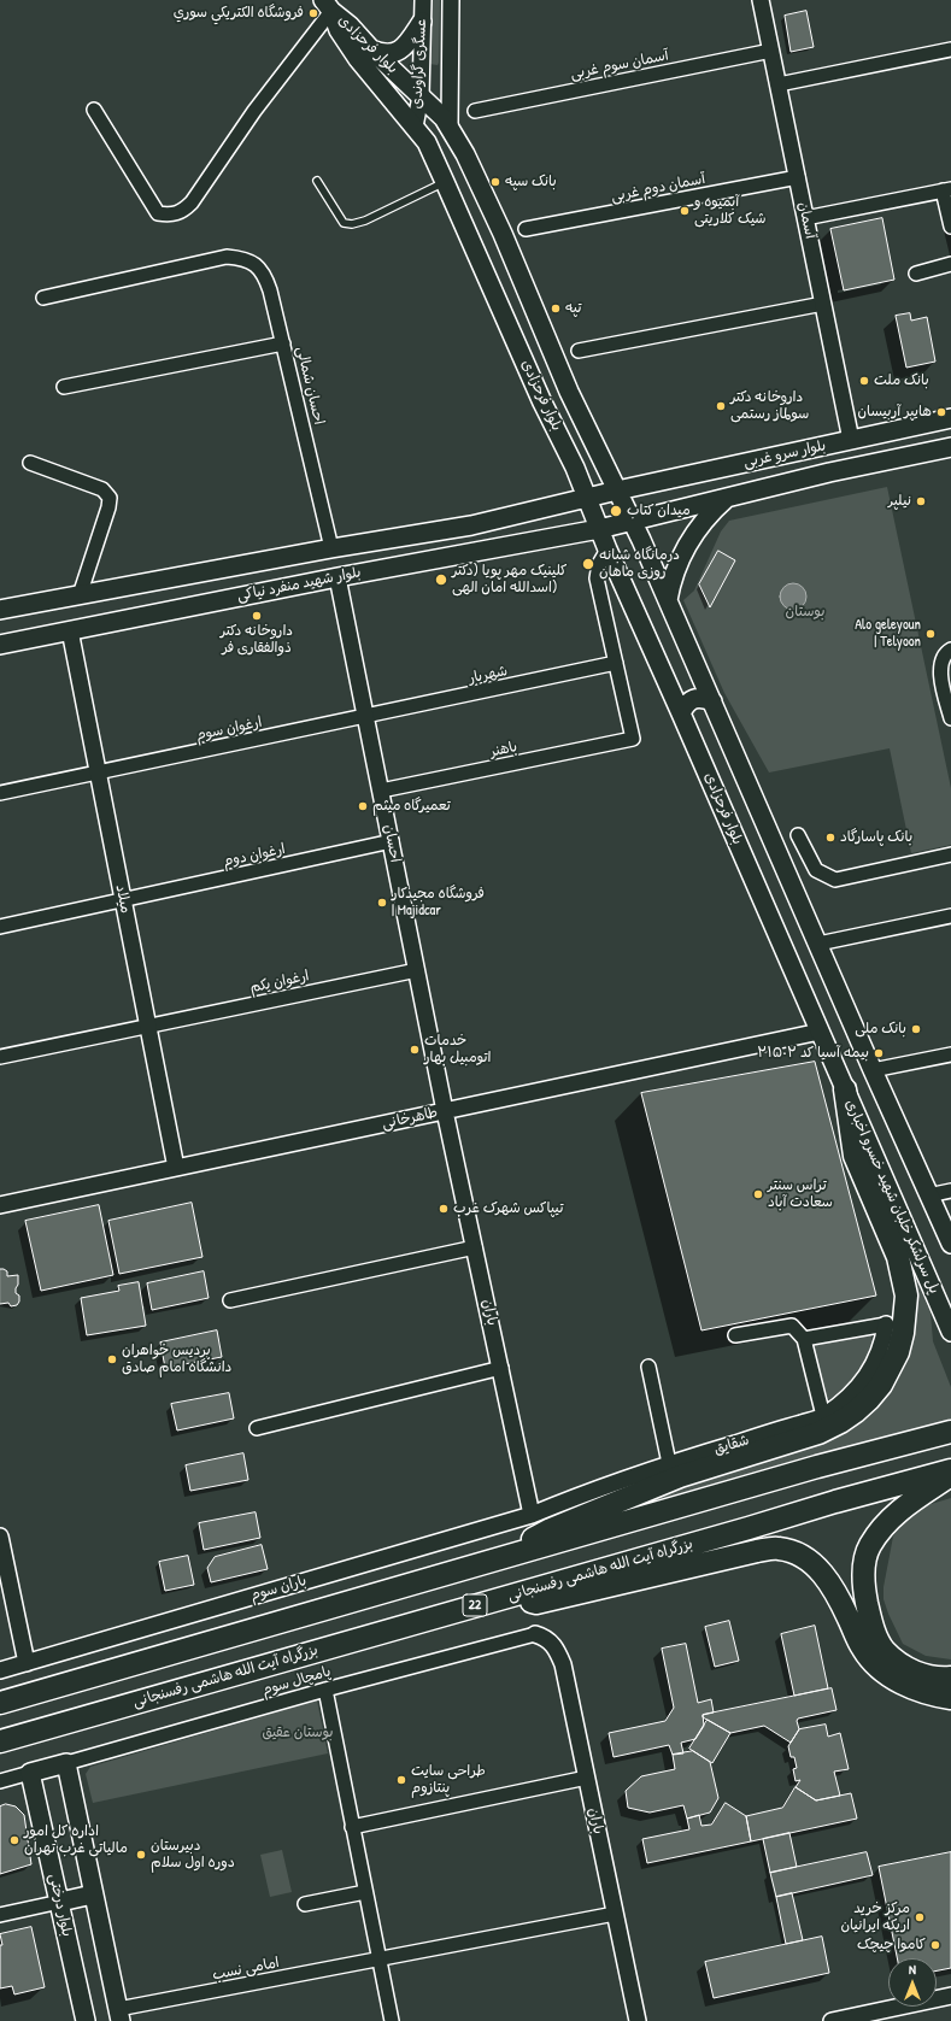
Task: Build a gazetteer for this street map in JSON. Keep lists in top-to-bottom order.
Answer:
{
  "streets": {
    "highway": ["بزرگراه آیت الله هاشمی رفسنجانی", "22"],
    "main road": [
      "بلوار فرحزادی",
      "بلوار سرو غربی",
      "بلوار شهید منفرد نیاکی",
      "پل سرلشکر خلبان شهید خسرو اخباری",
      "بلوار درختی"
    ],
    "street": [
      "عسگری گراوندی",
      "آسمان سوم غربی",
      "آسمان دوم غربی",
      "آسمان",
      "احسان شمالی",
      "شهریار",
      "ارغوان سوم",
      "باهنر",
      "احسان",
      "ارغوان دوم",
      "میلاد",
      "ارغوان یکم",
      "طاهرخانی",
      "باران",
      "شقایق",
      "باران سوم",
      "پامچال سوم",
      "امامی نسب"
    ]
  },
  "crossings": [
    ["بلوار فرحزادی", "عسگری گراوندی"],
    ["بلوار فرحزادی", "بلوار سرو غربی"],
    ["بلوار فرحزادی", "بلوار شهید منفرد نیاکی"],
    ["بلوار فرحزادی", "طاهرخانی"],
    ["بلوار فرحزادی", "پل سرلشکر خلبان شهید خسرو اخباری"],
    ["آسمان سوم غربی", "آسمان"],
    ["آسمان دوم غربی", "آسمان"],
    ["آسمان", "بلوار سرو غربی"],
    ["احسان شمالی", "بلوار شهید منفرد نیاکی"],
    ["بلوار سرو غربی", "بلوار شهید منفرد نیاکی"],
    ["بلوار شهید منفرد نیاکی", "احسان"],
    ["بلوار شهید منفرد نیاکی", "میلاد"],
    ["شهریار", "ارغوان سوم"],
    ["شهریار", "باهنر"],
    ["شهریار", "احسان"],
    ["ارغوان سوم", "احسان"],
    ["ارغوان سوم", "میلاد"],
    ["باهنر", "احسان"],
    ["احسان", "ارغوان دوم"],
    ["احسان", "ارغوان یکم"],
    ["احسان", "طاهرخانی"],
    ["احسان", "باران"],
    ["ارغوان دوم", "میلاد"],
    ["میلاد", "ارغوان یکم"],
    ["میلاد", "طاهرخانی"],
    ["طاهرخانی", "باران"],
    ["باران", "شقایق"],
    ["باران", "باران سوم"],
    ["باران", "پامچال سوم"],
    ["باران", "امامی نسب"],
    ["شقایق", "باران سوم"]
  ],
  "parks": ["بوستان", "بوستان عقیق"],
  "places": [
    "فروشگاه الكتريكي سوري",
    "بانک سپه",
    "آبمیوه و شیک کلاریتی",
    "تپه",
    "بانک ملت",
    "داروخانه دکتر سولماز رستمی",
    "هایپر آربیسان",
    "نیلپر",
    "میدان کتاب",
    "درمانگاه شبانه روزی ماهان",
    "کلینیک مهر پویا (دکتر اسدالله امان الهی)",
    "داروخانه دکتر ذوالفقاری فر",
    "Alo geleyoun | Telyoon",
    "تعمیرگاه میثم",
    "بانک پاسارگاد",
    "فروشگاه مجیدکار | Majidcar",
    "بانک ملی",
    "خدمات اتومبیل بهار",
    "بیمه آسیا کد ۲۱۵۰۲",
    "تراس سنتر سعادت آباد",
    "تیپاکس شهرک غرب",
    "پردیس خواهران دانشگاه امام صادق",
    "طراحی سایت پنتازوم",
    "اداره کل امور مالیاتی غرب تهران",
    "دبیرستان دوره اول سلام",
    "مرکز خرید اریکه ایرانیان",
    "کاموا چیچک"
  ],
  "north": "top"
}
